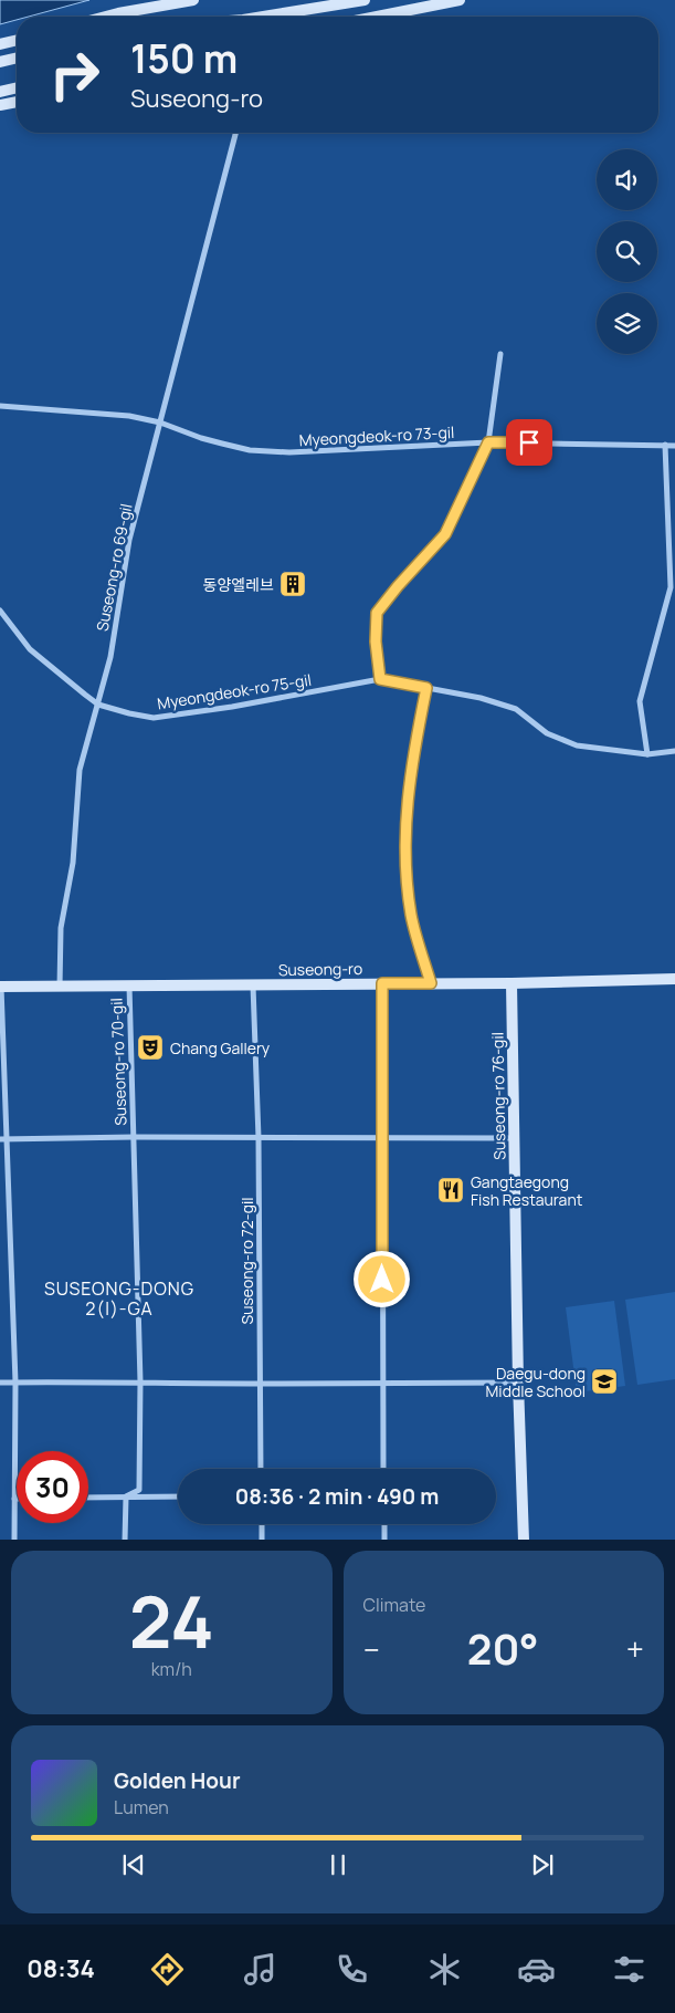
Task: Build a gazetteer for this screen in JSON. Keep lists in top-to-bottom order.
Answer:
{
  "streets": {
    "main road": ["Suseong-ro", "Suseong-ro 76-gil"],
    "street": [
      "Myeongdeok-ro 73-gil",
      "Suseong-ro 69-gil",
      "Myeongdeok-ro 75-gil",
      "Suseong-ro 70-gil",
      "Suseong-ro 72-gil"
    ]
  },
  "crossings": [
    ["Myeongdeok-ro 73-gil", "Suseong-ro 69-gil"],
    ["Suseong-ro 69-gil", "Myeongdeok-ro 75-gil"],
    ["Suseong-ro 69-gil", "Suseong-ro"],
    ["Suseong-ro", "Suseong-ro 70-gil"],
    ["Suseong-ro", "Suseong-ro 76-gil"],
    ["Suseong-ro", "Suseong-ro 72-gil"],
    ["Suseong-ro 70-gil", "Suseong-ro 72-gil"]
  ],
  "districts": ["SUSEONG-DONG 2(I)-GA"],
  "places": {
    "building": ["동양엘레브"],
    "theatre": ["Chang Gallery"],
    "restaurant": ["Gangtaegong Fish Restaurant"],
    "school or university": ["Daegu-dong Middle School"]
  },
  "page": {
    "turn": ["150 m", "Suseong-ro"],
    "limit": "30",
    "trip": "08:36 · 2 min · 490 m",
    "tile": [
      ["24", "km/h"],
      "Climate"
    ],
    "heat": ["−", "20°", "+"],
    "song": ["Golden Hour", "Lumen"],
    "tabs": "08:34"
  }
}
